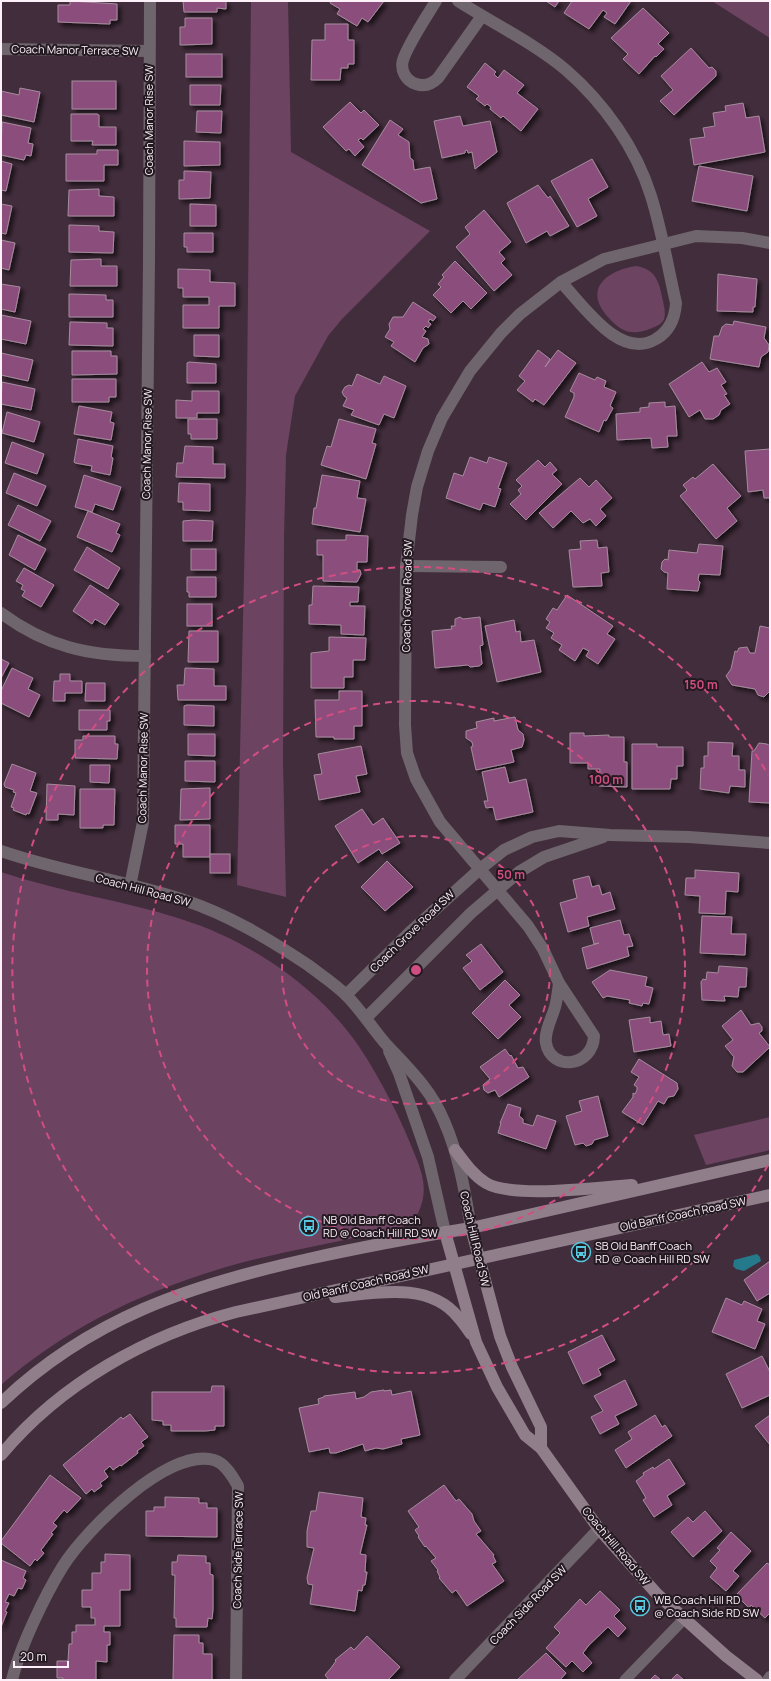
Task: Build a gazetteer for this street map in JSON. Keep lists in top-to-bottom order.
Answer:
{
  "streets": {
    "main road": ["Coach Hill Road SW", "Old Banff Coach Road SW"],
    "street": [
      "Coach Manor Terrace SW",
      "Coach Manor Rise SW",
      "Coach Grove Road SW",
      "Coach Side Terrace SW",
      "Coach Side Road SW"
    ]
  },
  "crossings": [
    ["Coach Manor Terrace SW", "Coach Manor Rise SW"],
    ["Coach Manor Rise SW", "Coach Hill Road SW"],
    ["Coach Grove Road SW", "Coach Hill Road SW"],
    ["Coach Hill Road SW", "Old Banff Coach Road SW"],
    ["Coach Hill Road SW", "Coach Side Road SW"]
  ],
  "places": {
    "bus stop": ["NB Old Banff Coach RD @ Coach Hill RD SW", "SB Old Banff Coach RD @ Coach Hill RD SW", "WB Coach Hill RD @ Coach Side RD SW"]
  },
  "scale_bar": "20 m",
  "rings": ["150 m", "100 m", "50 m"]
}
